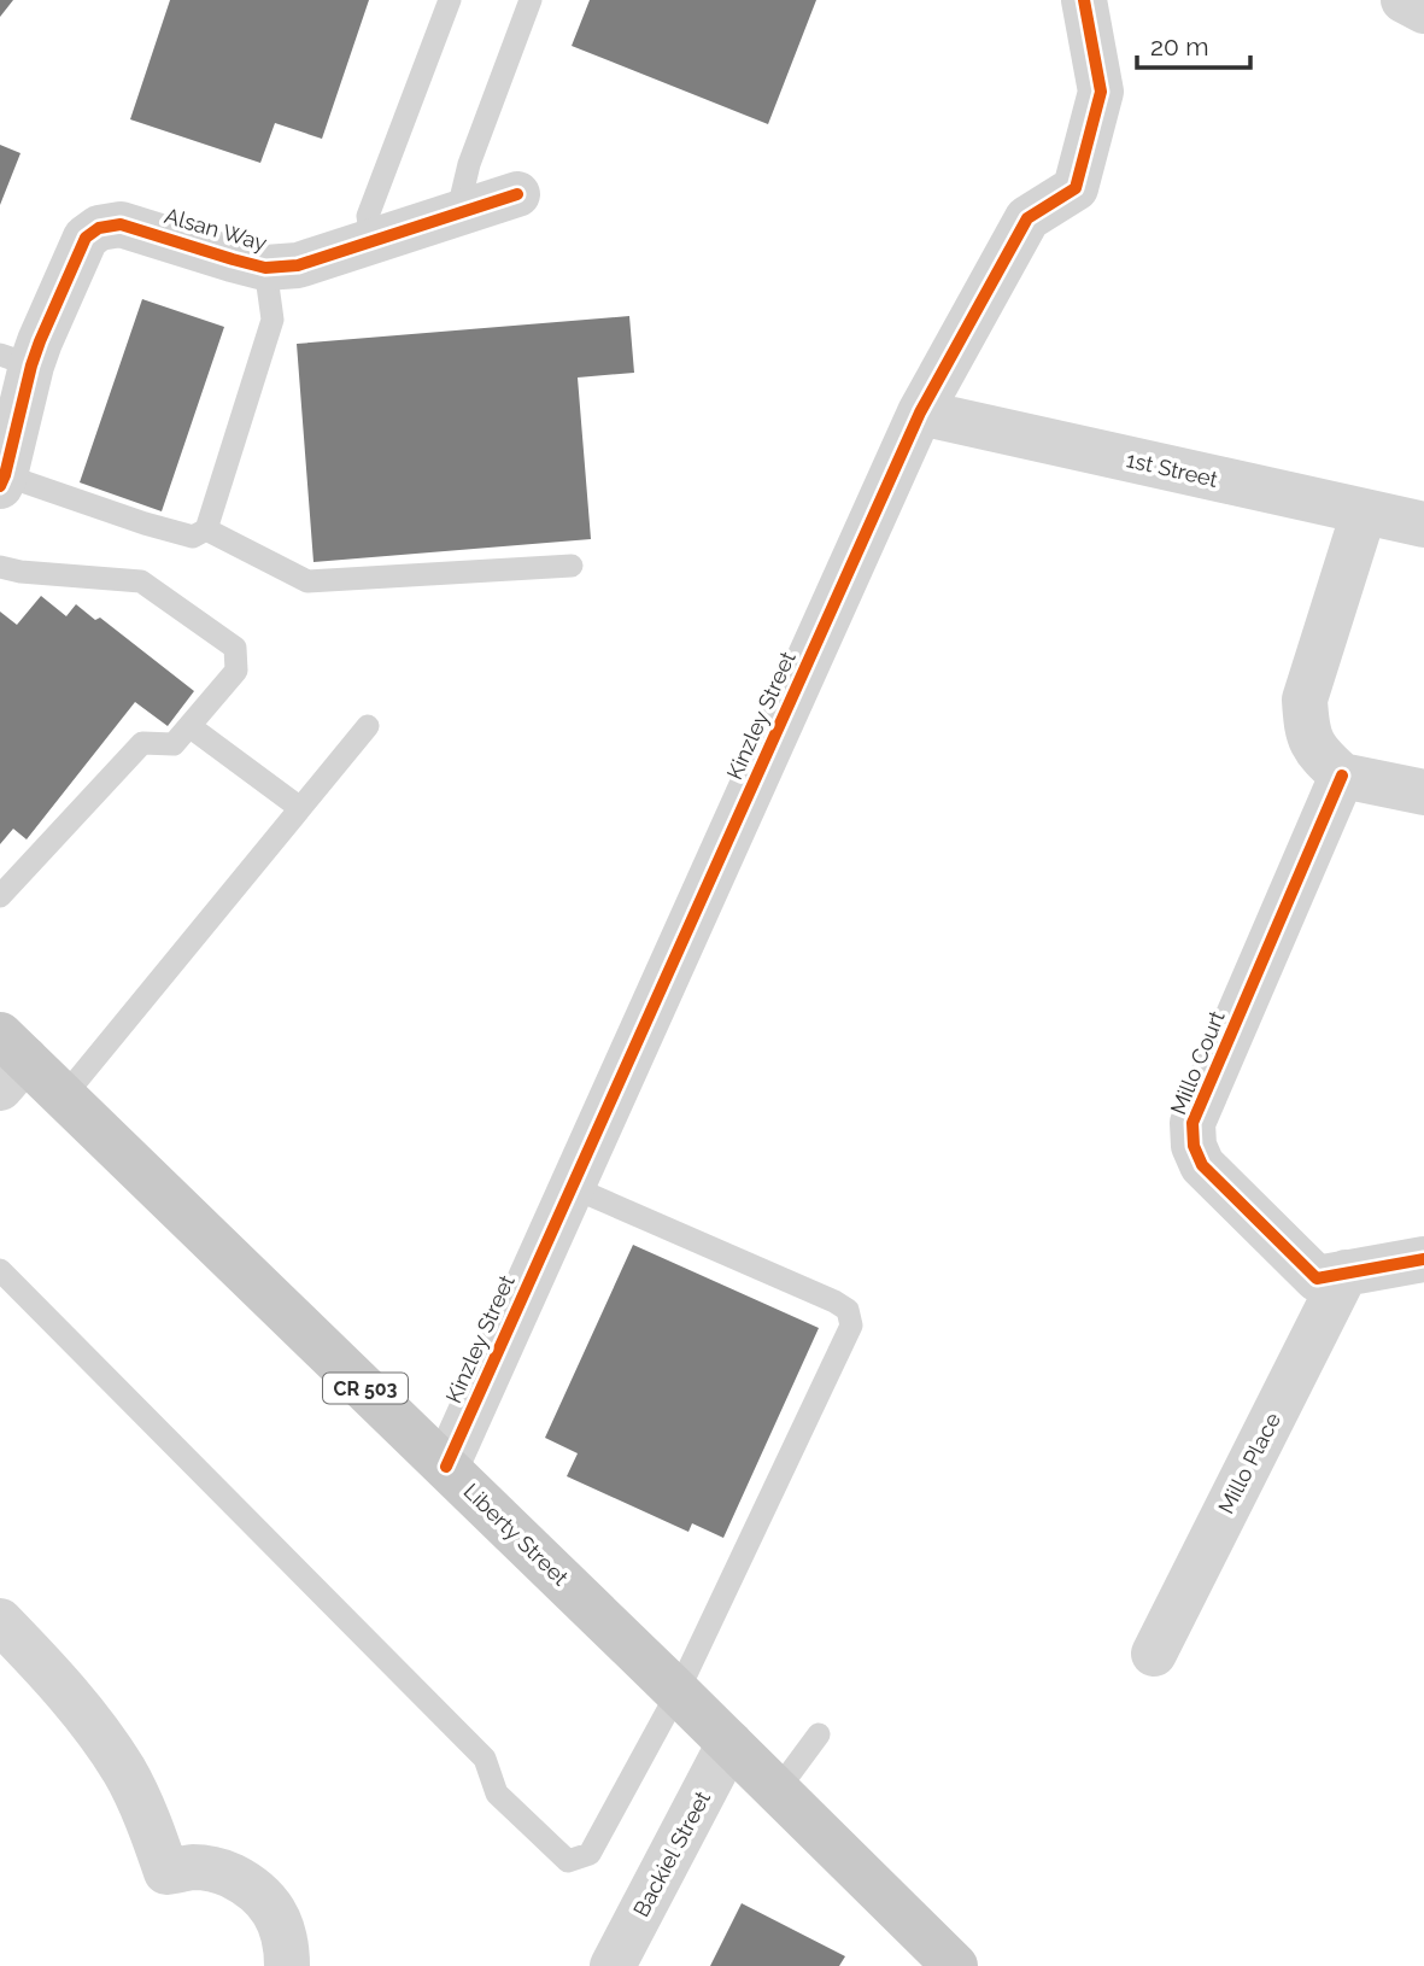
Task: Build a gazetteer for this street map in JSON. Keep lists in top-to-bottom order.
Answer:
{
  "streets": {
    "main road": ["CR 503", "Liberty Street"],
    "street": [
      "Alsan Way",
      "1st Street",
      "Kinzley Street",
      "Millo Court",
      "Millo Place",
      "Backiel Street"
    ]
  },
  "crossings": [
    ["1st Street", "Kinzley Street"],
    ["Kinzley Street", "Liberty Street"],
    ["Millo Court", "Millo Place"],
    ["Liberty Street", "Backiel Street"]
  ],
  "scale_bar": "20 m"
}
